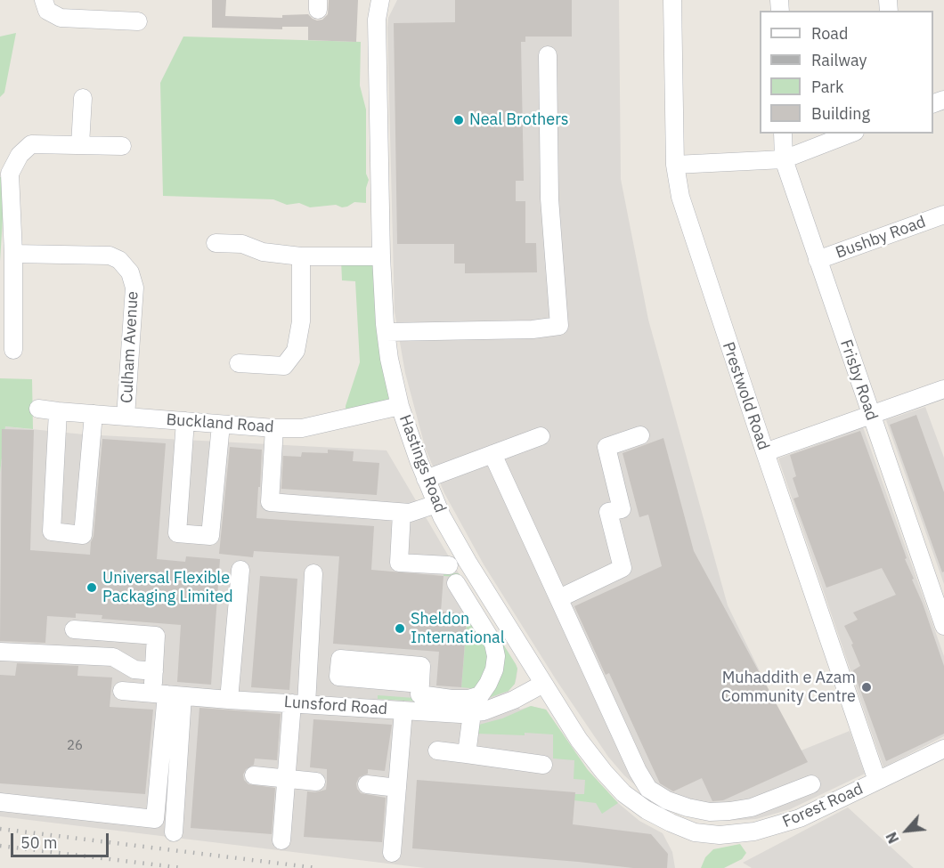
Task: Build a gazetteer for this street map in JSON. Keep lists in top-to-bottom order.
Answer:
{
  "streets": {
    "street": [
      "Bushby Road",
      "Culham Avenue",
      "Frisby Road",
      "Prestwold Road",
      "Buckland Road",
      "Hastings Road",
      "Lunsford Road",
      "Forest Road"
    ]
  },
  "crossings": [
    ["Bushby Road", "Frisby Road"],
    ["Culham Avenue", "Buckland Road"],
    ["Prestwold Road", "Forest Road"],
    ["Buckland Road", "Hastings Road"],
    ["Hastings Road", "Lunsford Road"],
    ["Hastings Road", "Forest Road"]
  ],
  "places": [
    "Neal Brothers",
    "Universal Flexible Packaging Limited",
    "Sheldon International",
    "Muhaddith e Azam Community Centre"
  ],
  "house_numbers": ["26"],
  "legend": [
    "Road",
    "Railway",
    "Park",
    "Building"
  ],
  "scale_bar": "50 m",
  "north": "bottom left"
}
